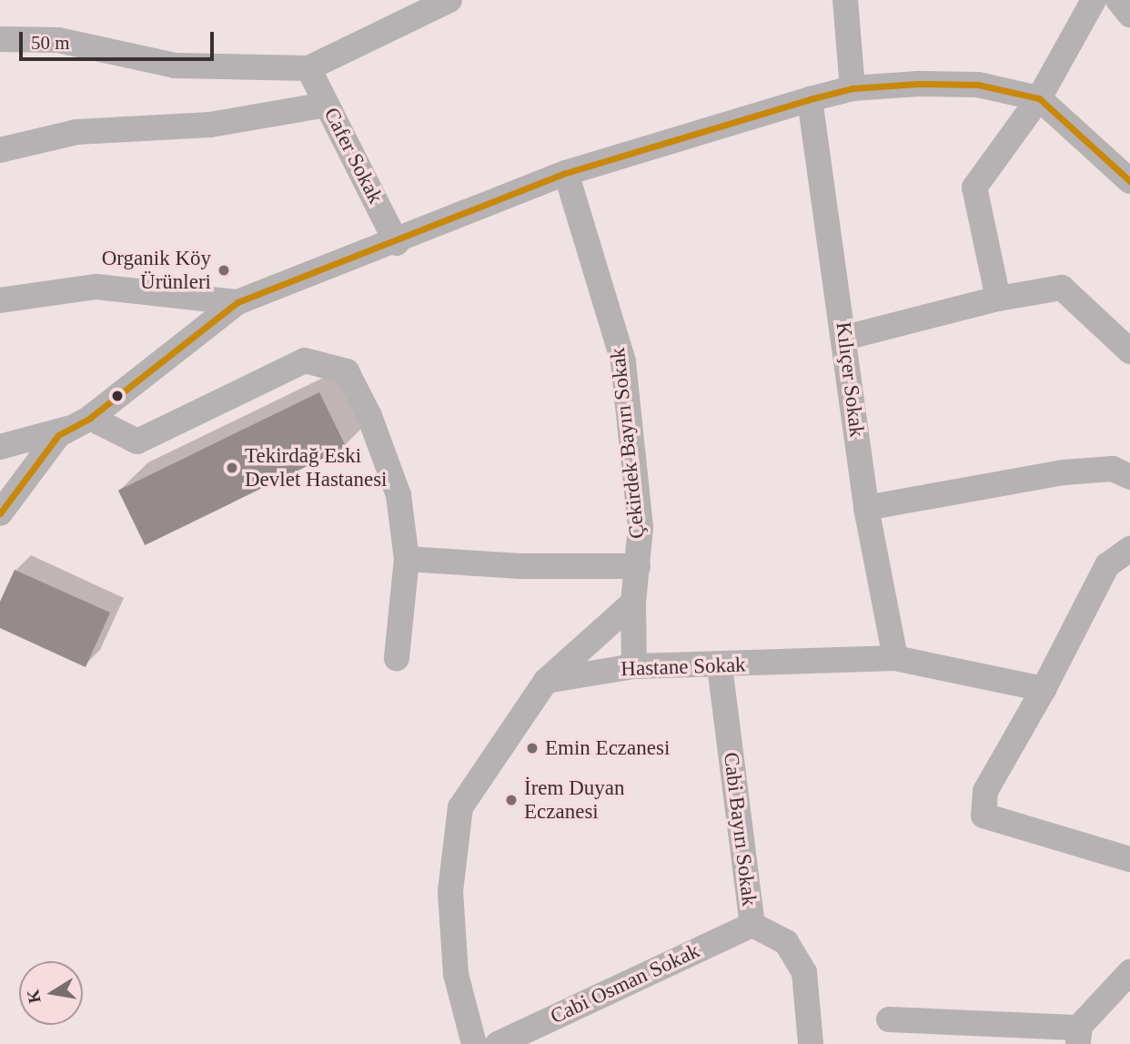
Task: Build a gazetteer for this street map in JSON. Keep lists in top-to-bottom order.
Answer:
{
  "streets": {
    "street": [
      "Cafer Sokak",
      "Kılıçer Sokak",
      "Çekirdek Bayırı Sokak",
      "Hastane Sokak",
      "Cabi Bayırı Sokak",
      "Cabi Osman Sokak"
    ]
  },
  "crossings": [
    ["Kılıçer Sokak", "Hastane Sokak"],
    ["Çekirdek Bayırı Sokak", "Hastane Sokak"],
    ["Hastane Sokak", "Cabi Bayırı Sokak"],
    ["Cabi Bayırı Sokak", "Cabi Osman Sokak"]
  ],
  "places": [
    "Organik Köy Ürünleri",
    "Tekirdağ Eski Devlet Hastanesi",
    "Emin Eczanesi",
    "İrem Duyan Eczanesi"
  ],
  "scale_bar": "50 m",
  "north": "left"
}
